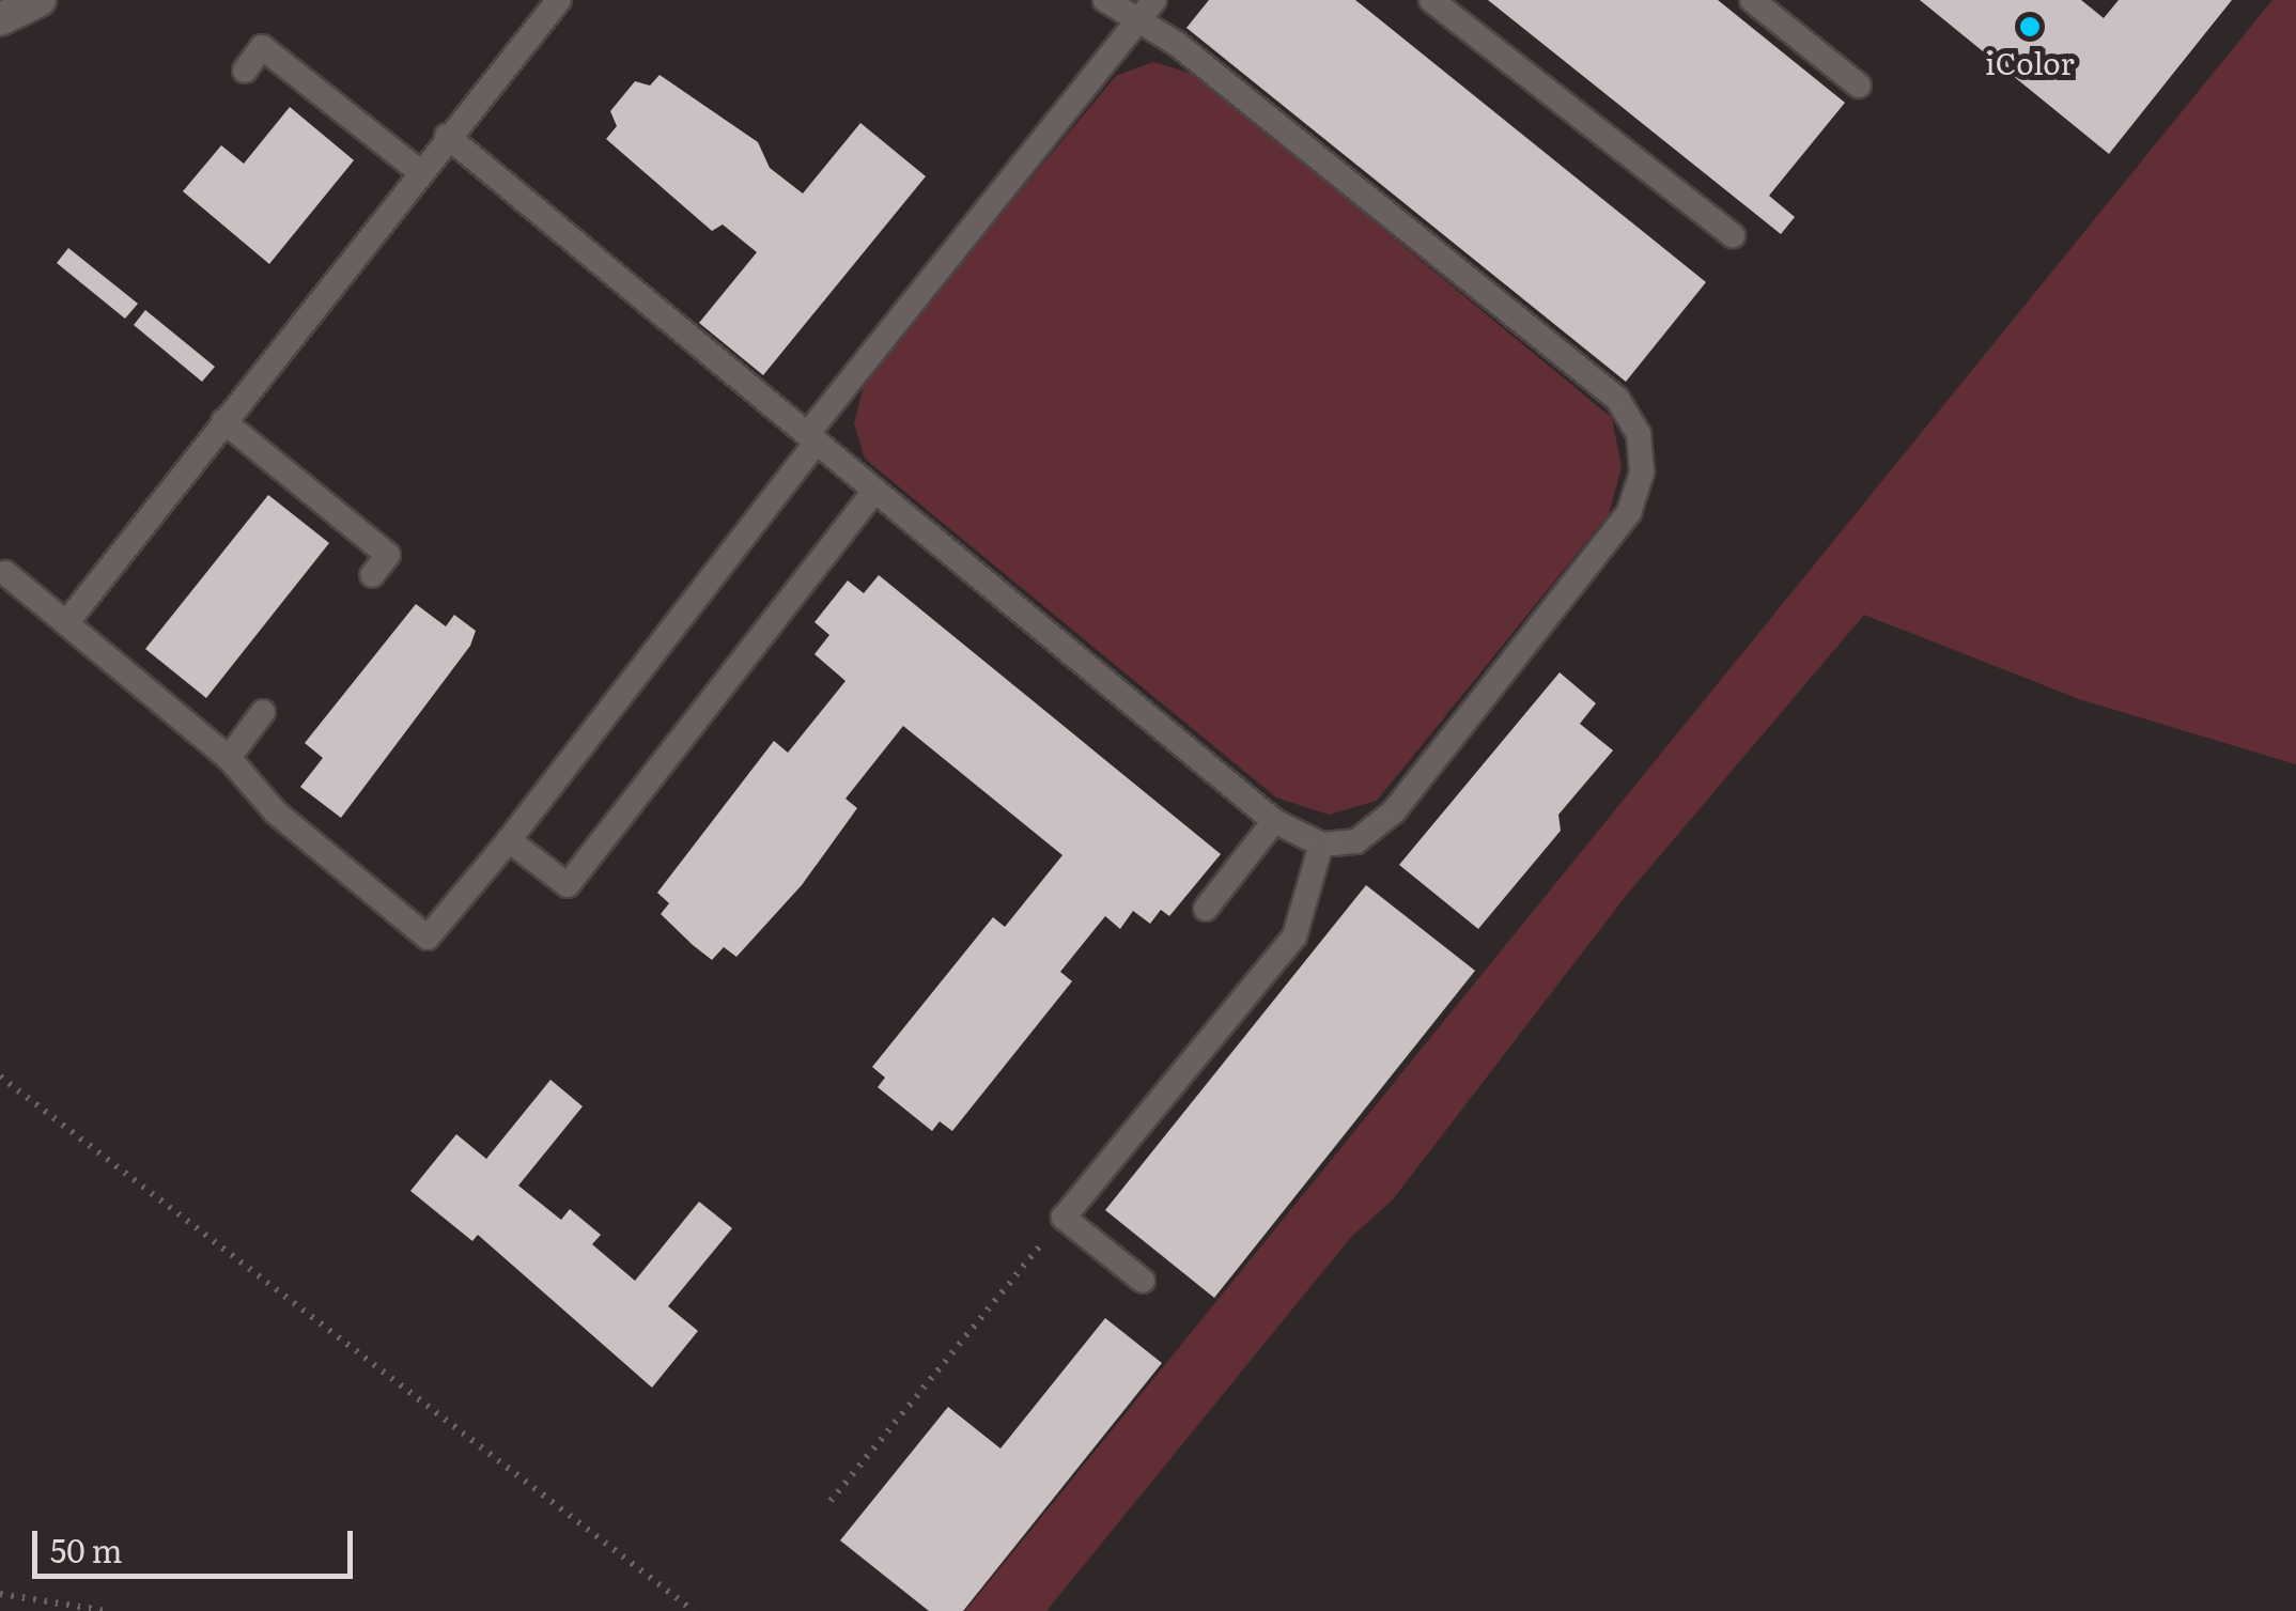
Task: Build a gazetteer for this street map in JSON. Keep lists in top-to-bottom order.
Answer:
{
  "places": ["iColor"],
  "scale_bar": "50 m"
}
